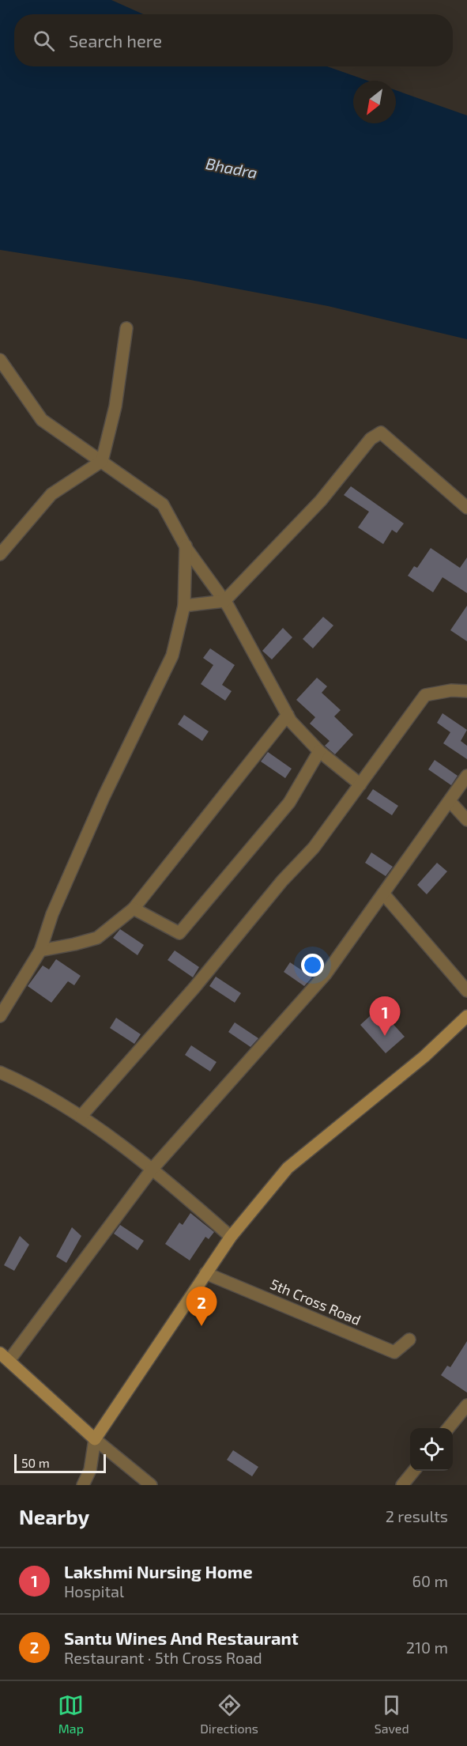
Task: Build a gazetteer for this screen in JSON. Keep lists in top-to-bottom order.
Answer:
{
  "streets": {
    "street": ["5th Cross Road"]
  },
  "water": ["Bhadra"],
  "scale_bar": "50 m",
  "north": "bottom left",
  "page": {
    "search": "Search here",
    "pins": ["1", "2"],
    "scale": "50 m",
    "heading": ["Nearby", "2 results"],
    "list": [
      {
        "mark": "1",
        "name": "Lakshmi Nursing Home",
        "note": "Hospital",
        "value": "60 m"
      },
      {
        "mark": "2",
        "name": "Santu Wines And Restaurant",
        "note": "Restaurant · 5th Cross Road",
        "value": "210 m"
      }
    ],
    "nav": ["Map", "Directions", "Saved"]
  }
}
